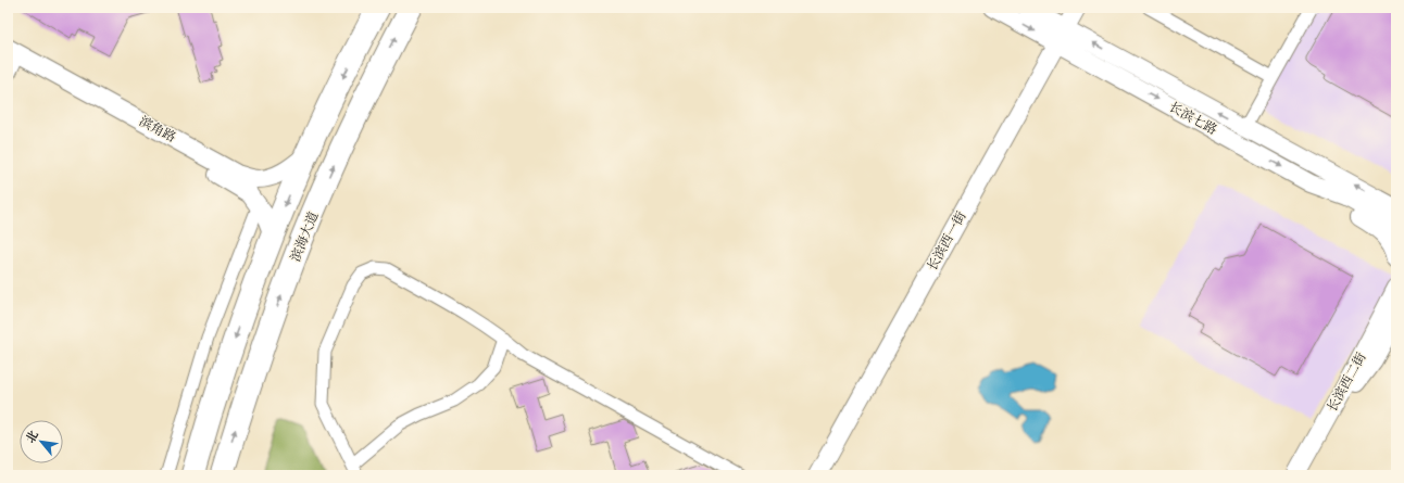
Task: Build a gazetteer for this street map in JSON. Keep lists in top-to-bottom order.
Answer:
{
  "streets": {
    "highway": ["滨海大道"],
    "street": [
      "长滨七路",
      "滨角路",
      "长滨西一街",
      "长滨西二街"
    ]
  },
  "crossings": [
    ["长滨七路", "长滨西一街"]
  ],
  "north": "top left"
}
